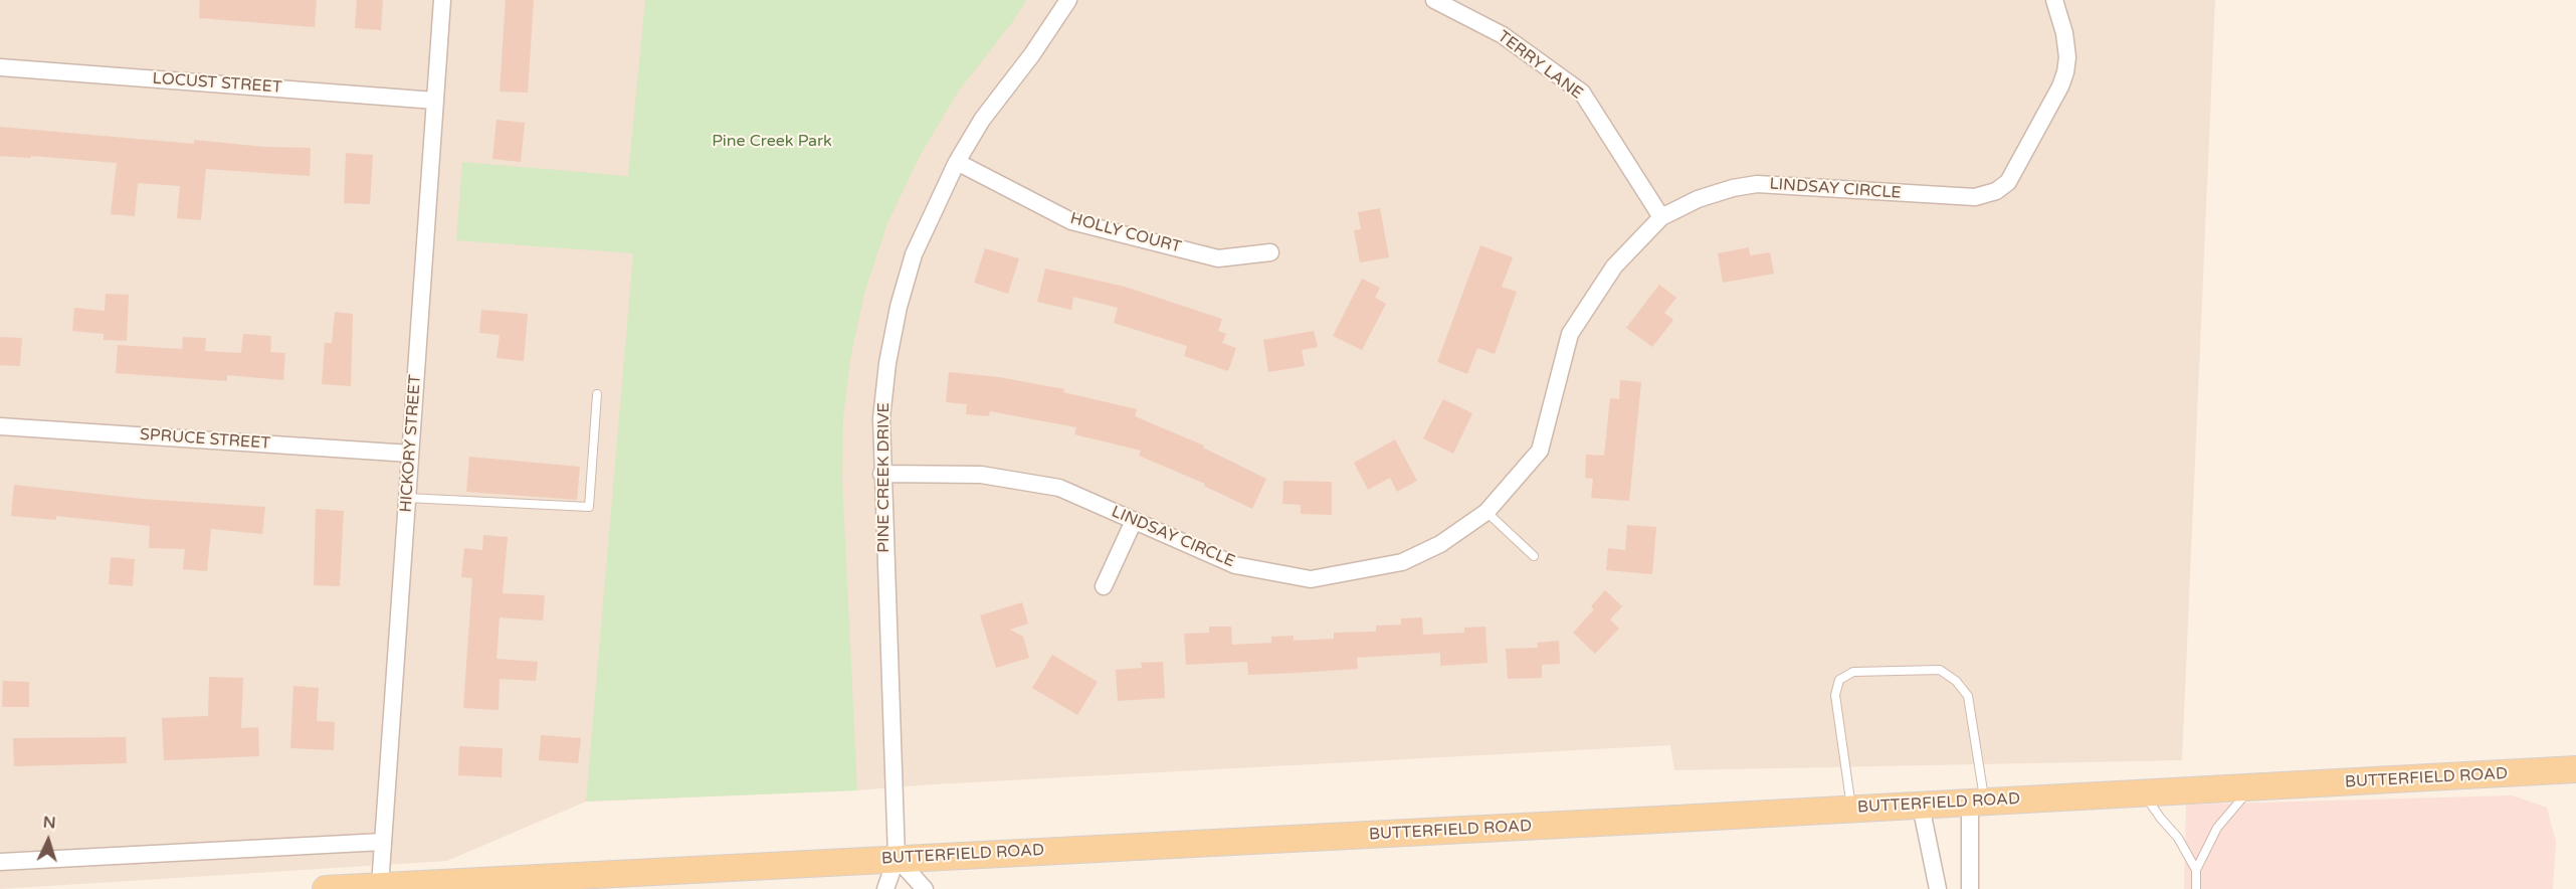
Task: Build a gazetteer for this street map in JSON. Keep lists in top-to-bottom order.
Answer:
{
  "streets": {
    "main road": ["BUTTERFIELD ROAD"],
    "street": [
      "TERRY LANE",
      "LOCUST STREET",
      "LINDSAY CIRCLE",
      "HOLLY COURT",
      "SPRUCE STREET",
      "HICKORY STREET",
      "PINE CREEK DRIVE"
    ]
  },
  "crossings": [
    ["TERRY LANE", "LINDSAY CIRCLE"],
    ["LOCUST STREET", "HICKORY STREET"],
    ["LINDSAY CIRCLE", "PINE CREEK DRIVE"],
    ["HOLLY COURT", "PINE CREEK DRIVE"],
    ["SPRUCE STREET", "HICKORY STREET"],
    ["HICKORY STREET", "BUTTERFIELD ROAD"],
    ["PINE CREEK DRIVE", "BUTTERFIELD ROAD"]
  ],
  "parks": ["Pine Creek Park"],
  "north": "top"
}
